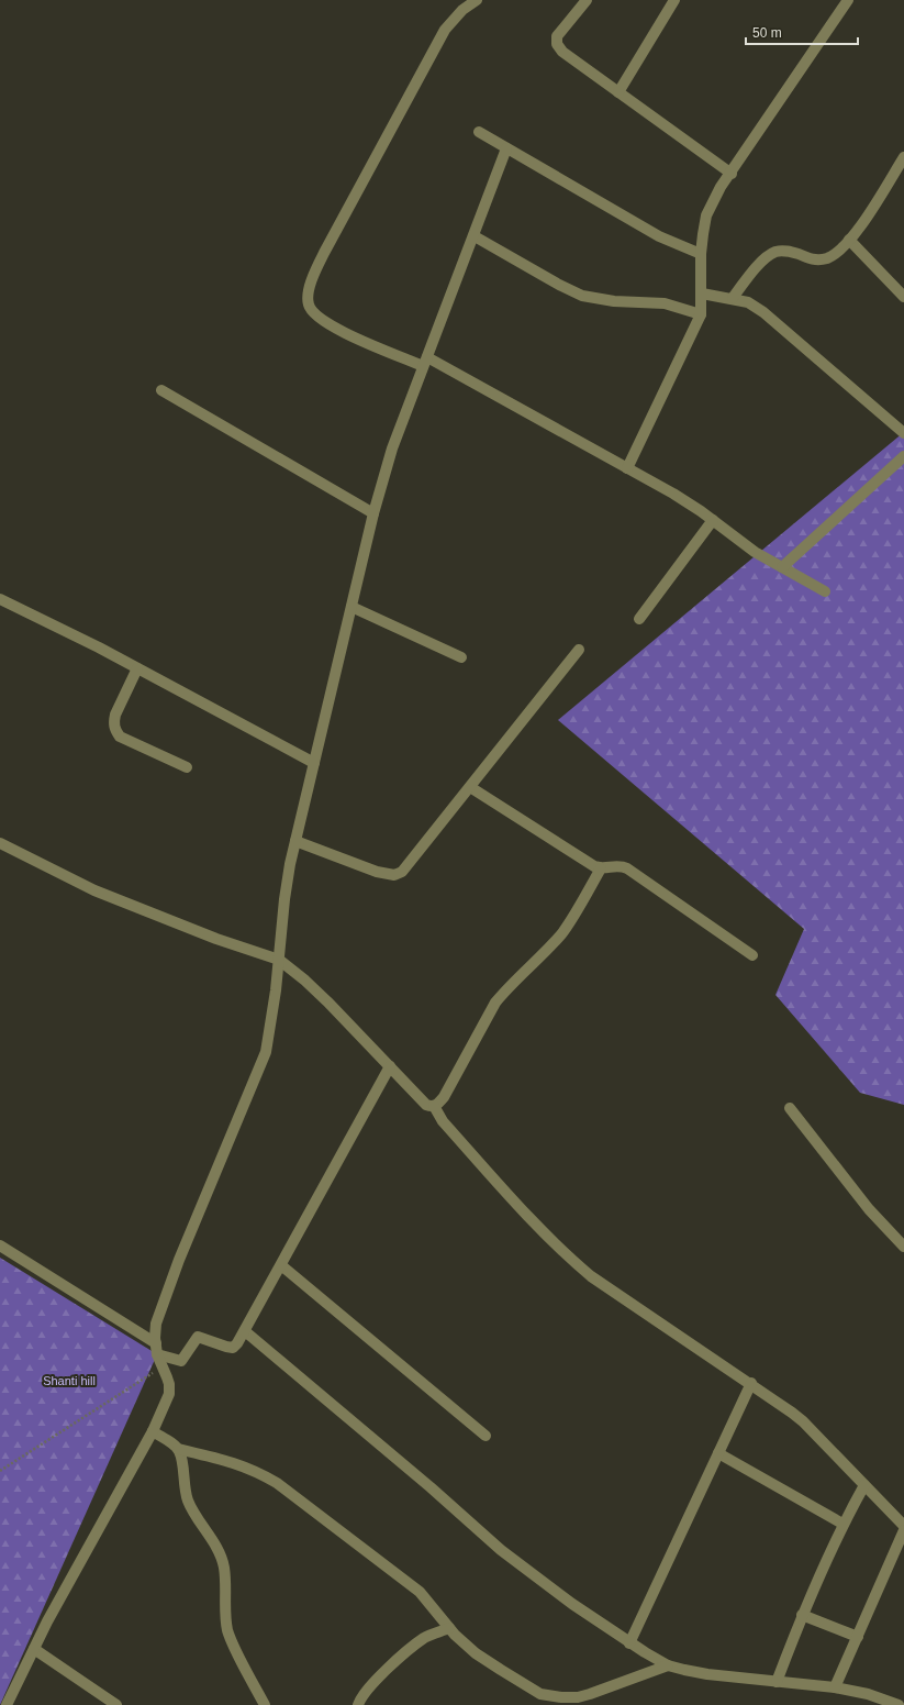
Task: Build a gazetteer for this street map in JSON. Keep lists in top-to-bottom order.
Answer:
{
  "parks": ["Shanti hill"],
  "scale_bar": "50 m"
}
